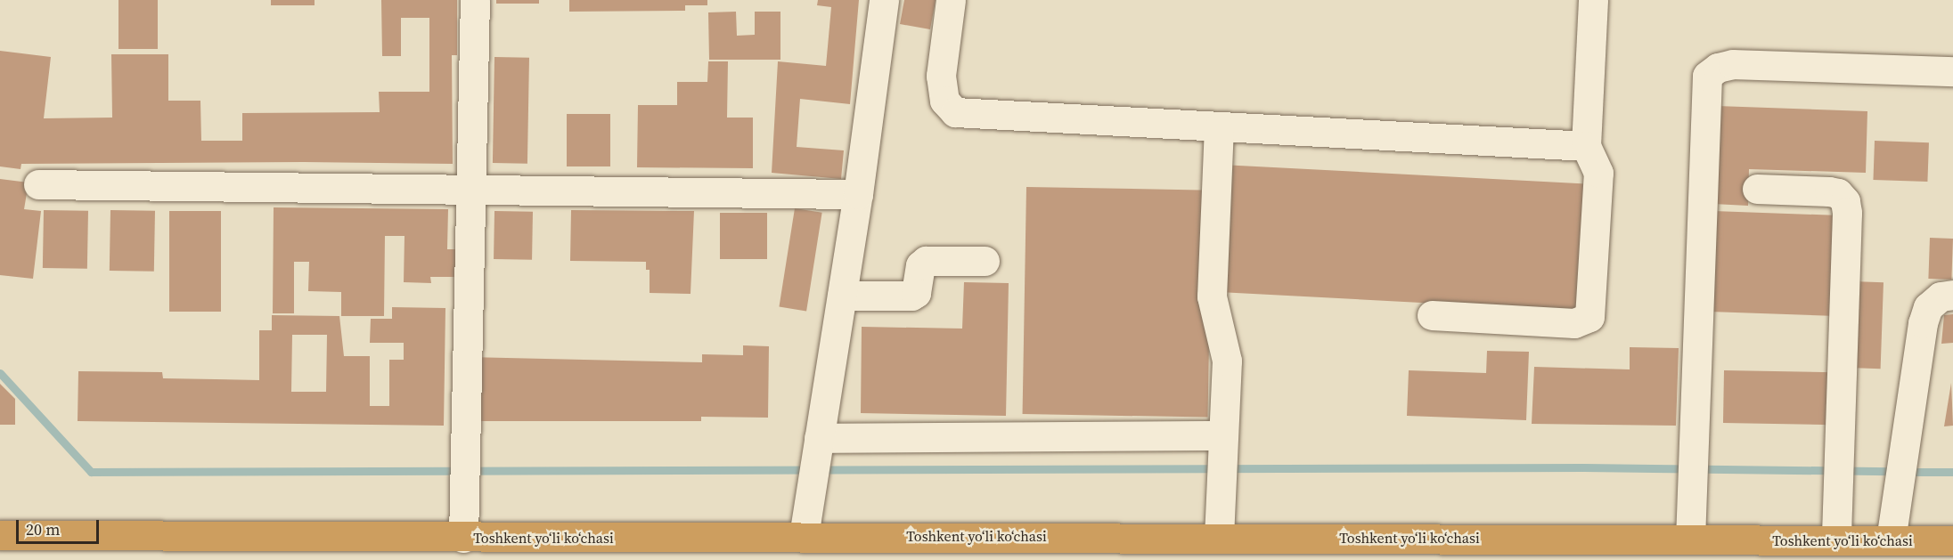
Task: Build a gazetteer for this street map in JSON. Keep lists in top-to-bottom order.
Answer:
{
  "streets": {
    "highway": ["Toshkent yo‘li ko‘chasi"]
  },
  "scale_bar": "20 m"
}
